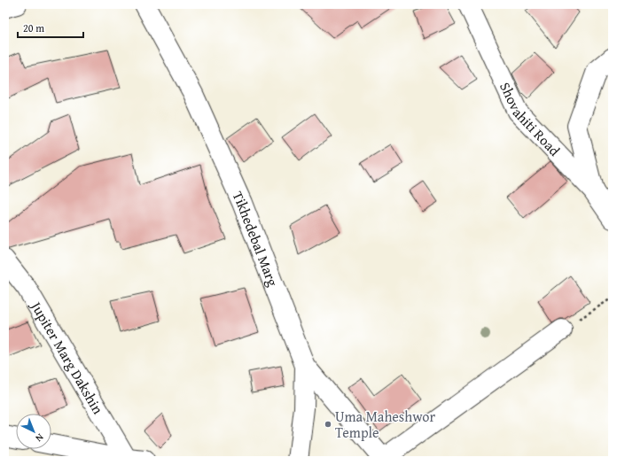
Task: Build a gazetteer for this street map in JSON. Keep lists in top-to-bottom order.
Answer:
{
  "streets": {
    "street": ["Shovahiti Road", "Tikhedebal Marg", "Jupiter Marg Dakshin"]
  },
  "places": ["Uma Maheshwor Temple"],
  "scale_bar": "20 m",
  "north": "bottom right"
}
